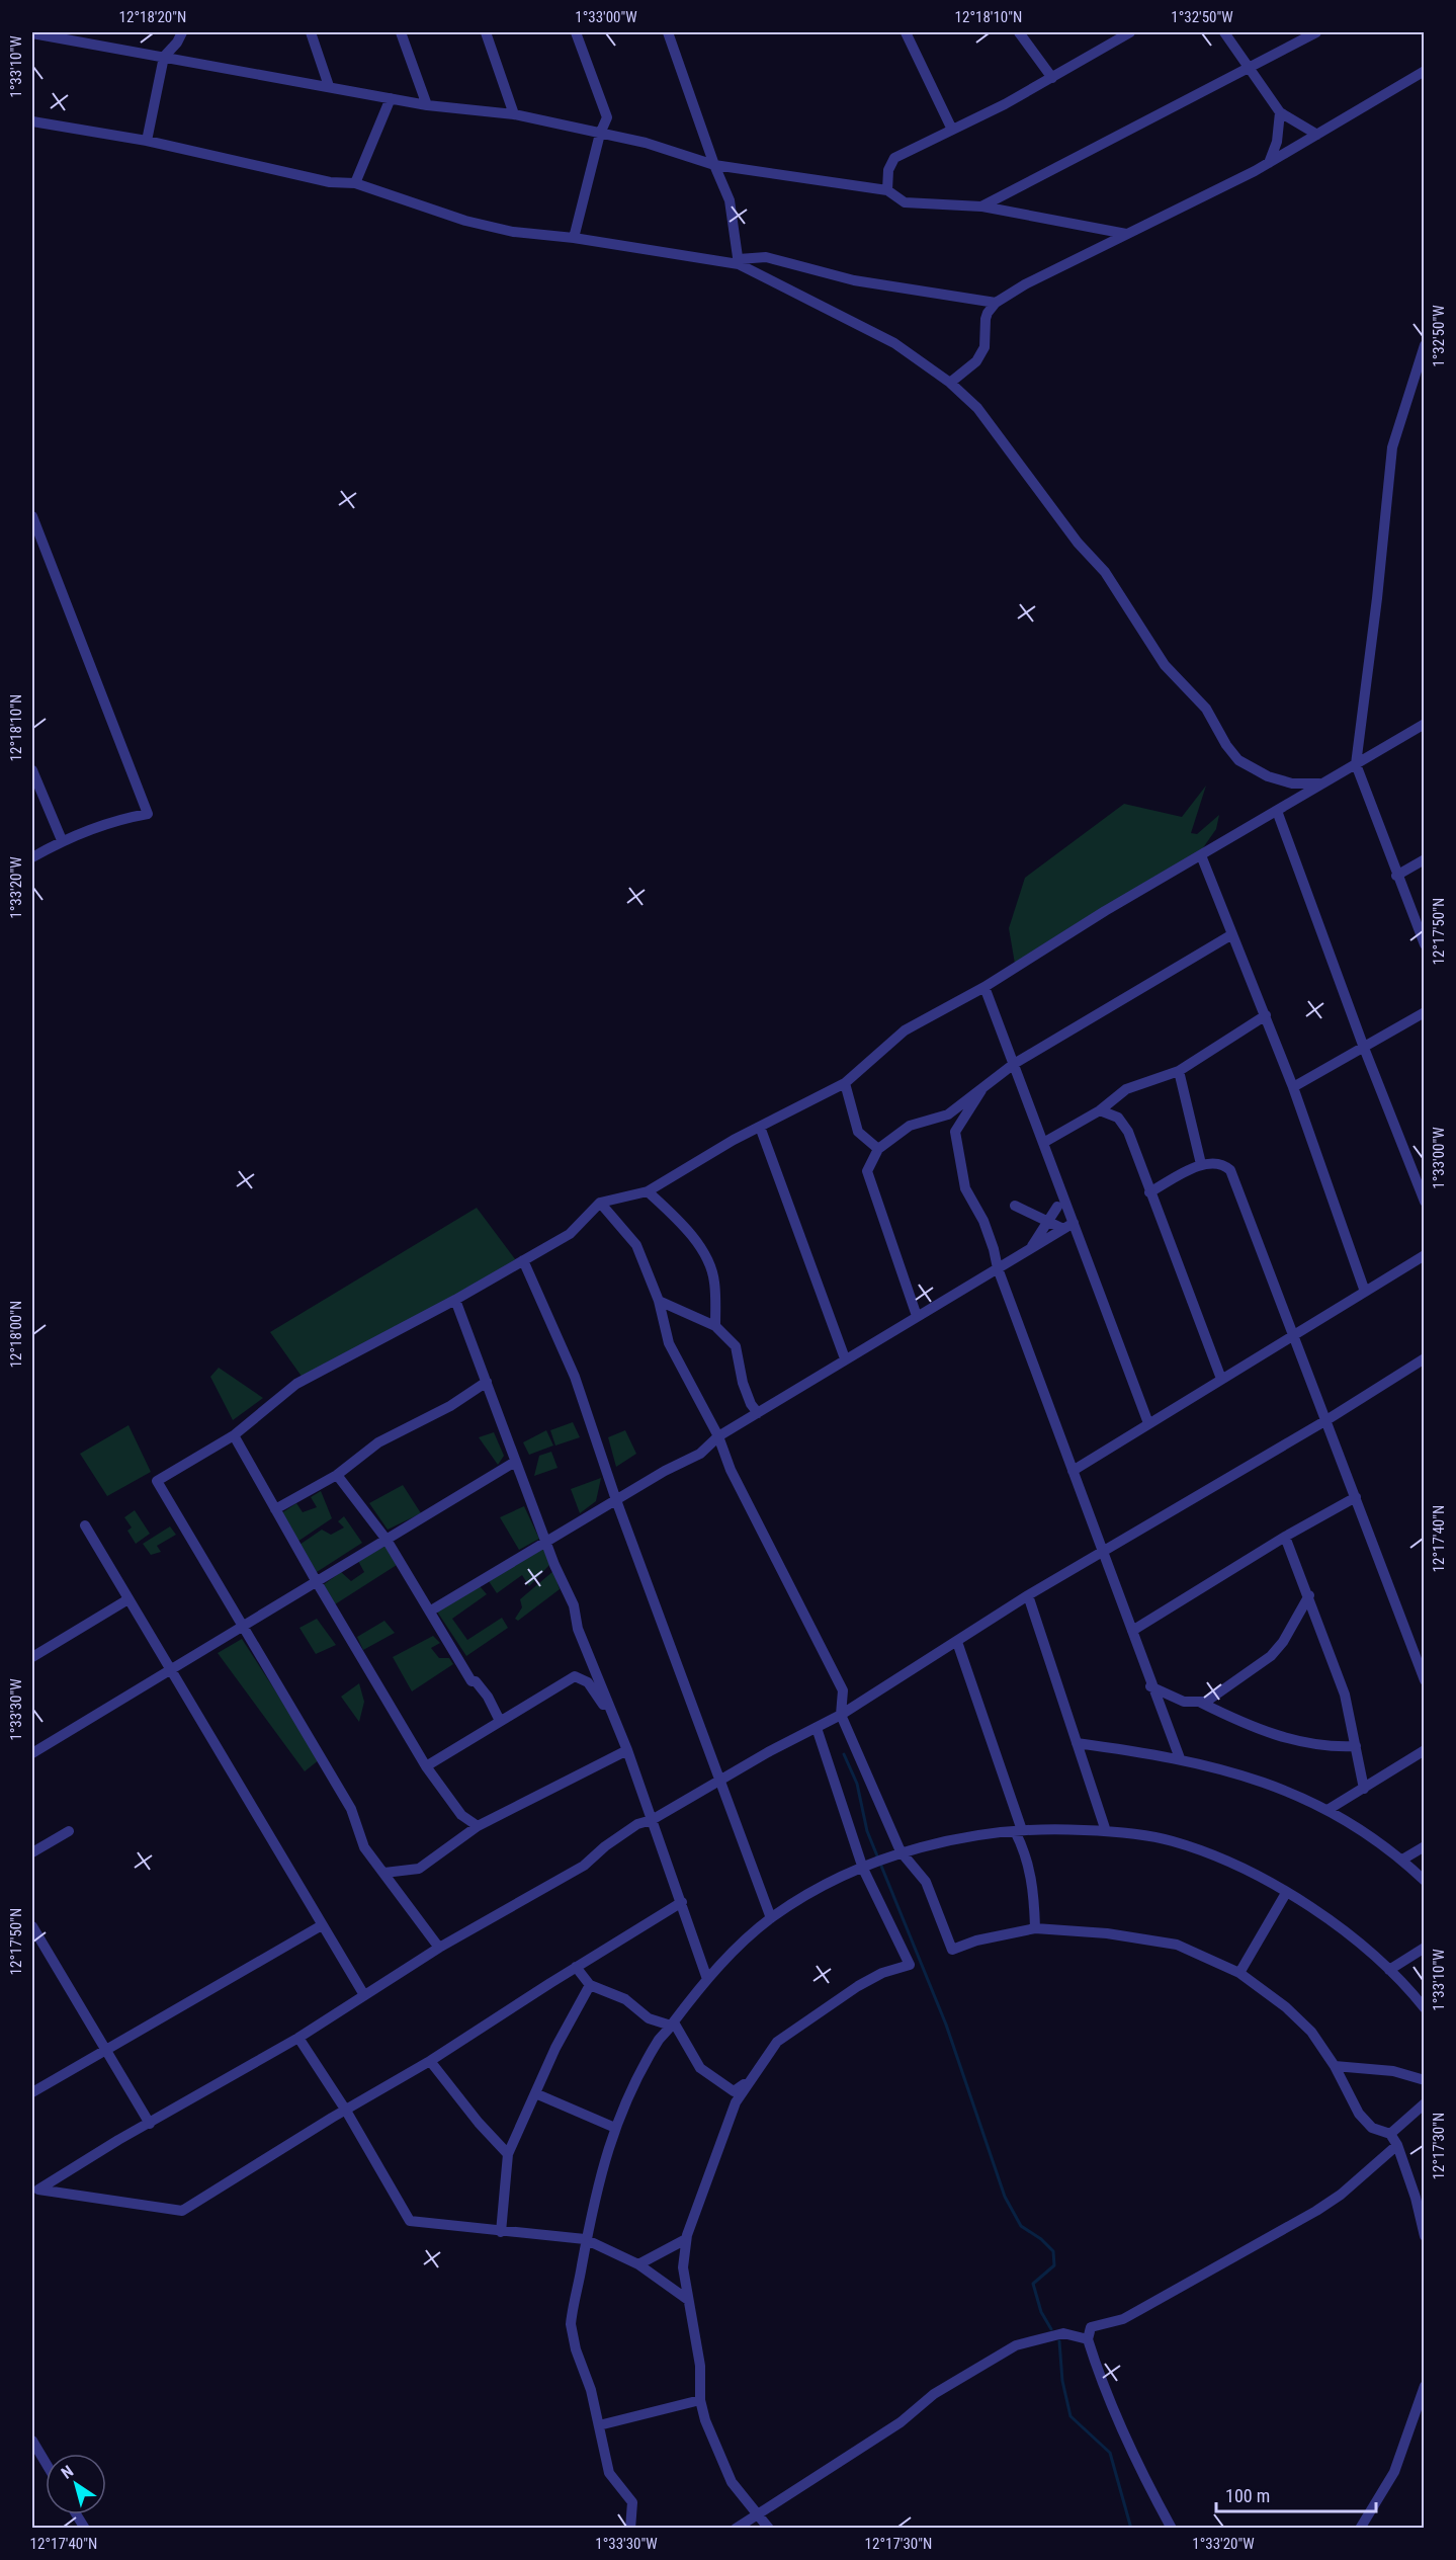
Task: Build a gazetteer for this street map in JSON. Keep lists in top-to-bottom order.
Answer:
{
  "scale_bar": "100 m",
  "north": "top left",
  "coordinates": [
    "12°18'20\"N",
    "1°33'00\"W",
    "12°18'10\"N",
    "1°32'50\"W",
    "1°33'10\"W",
    "1°33'20\"W",
    "12°17'50\"N",
    "12°18'00\"N",
    "12°17'40\"N",
    "1°33'30\"W",
    "12°17'30\"N"
  ]
}
